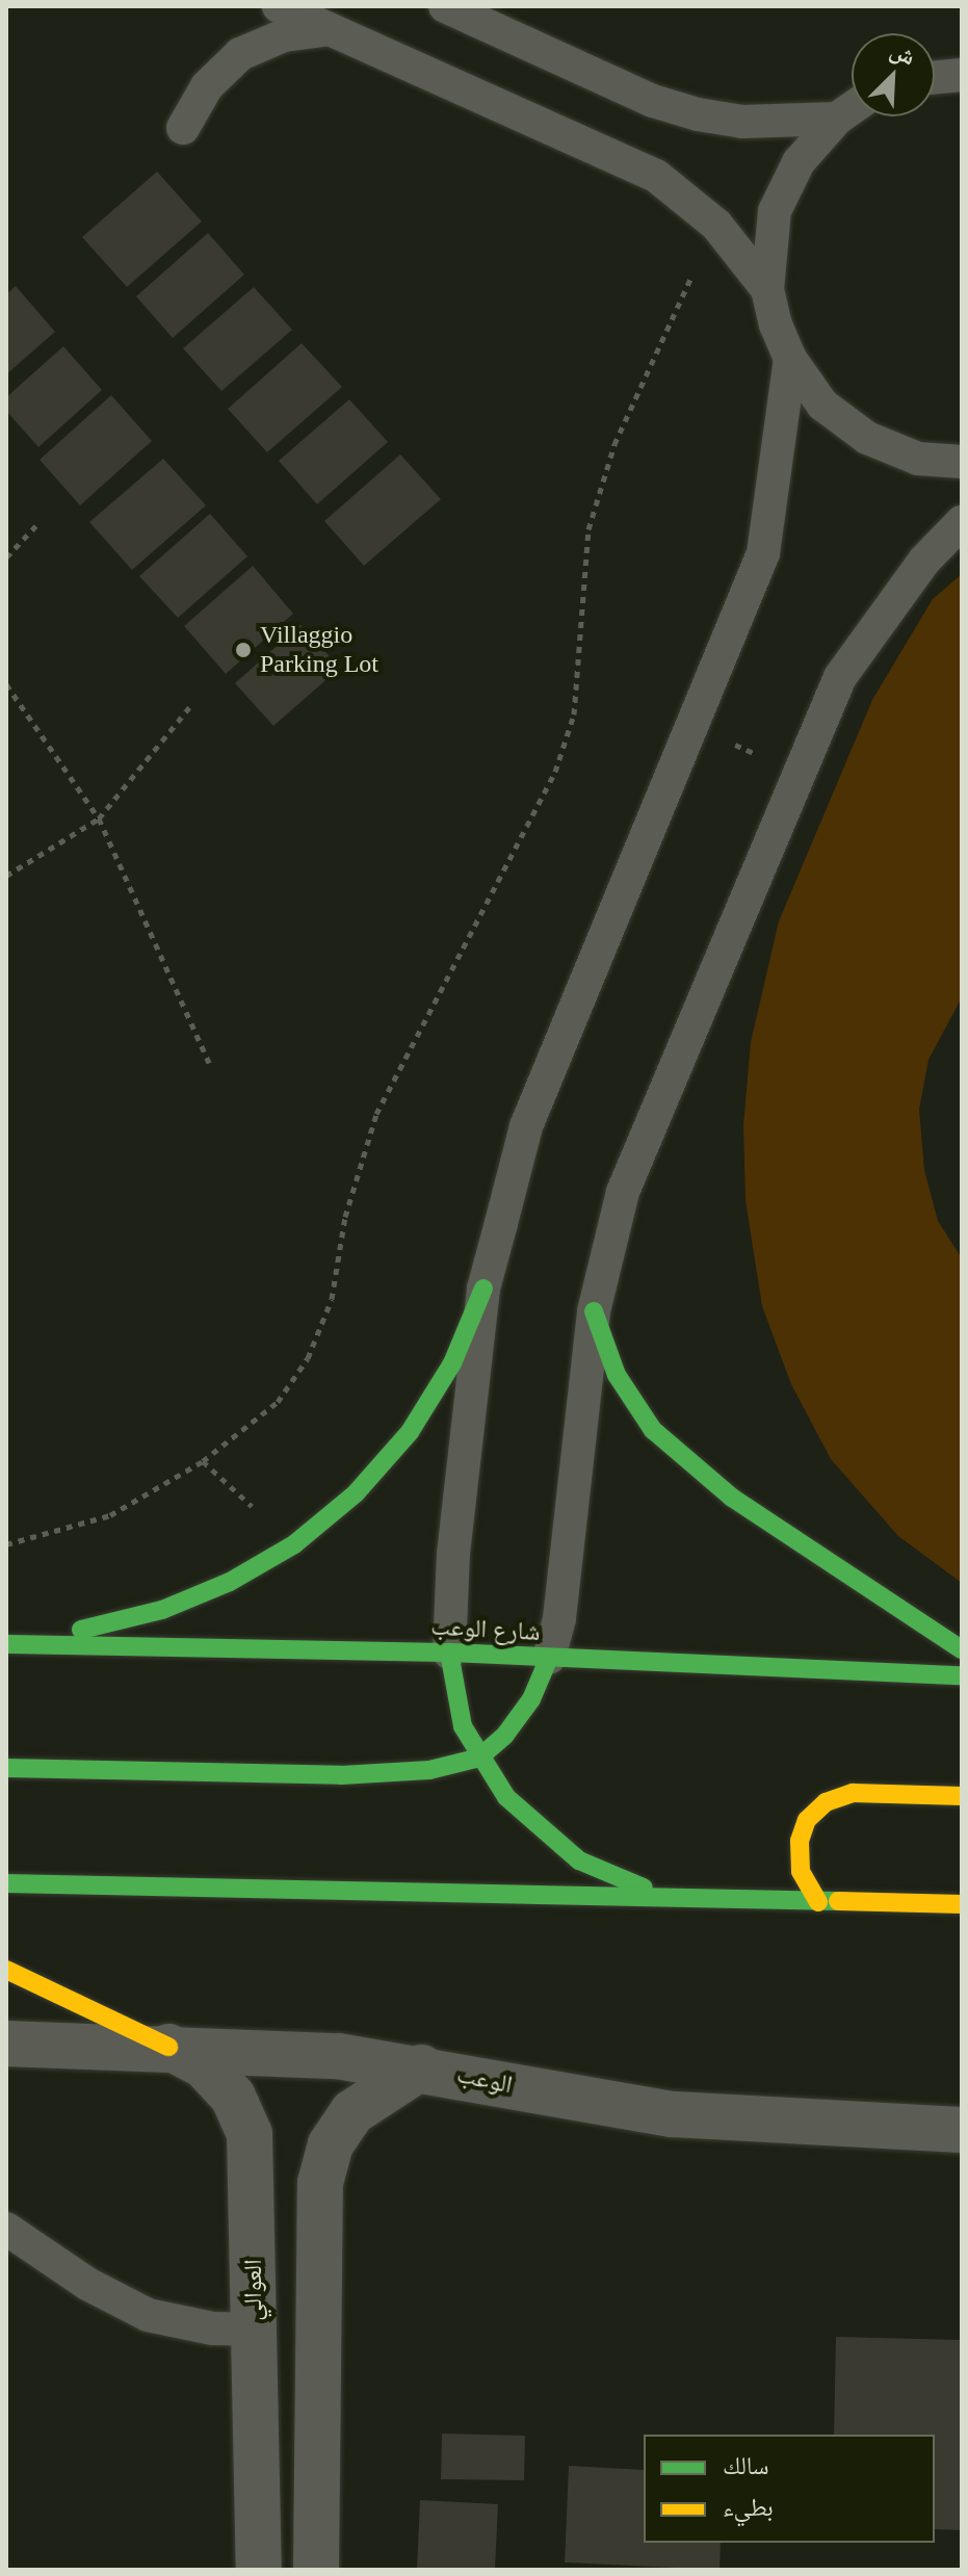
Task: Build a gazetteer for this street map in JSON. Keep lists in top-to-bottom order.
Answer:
{
  "streets": {
    "main road": ["شارع الوعب"],
    "street": ["الوعب", "العوالي"]
  },
  "crossings": [
    ["الوعب", "العوالي"]
  ],
  "places": ["Villaggio Parking Lot"],
  "legend": ["سالك", "بطيء"],
  "north": "top right"
}
